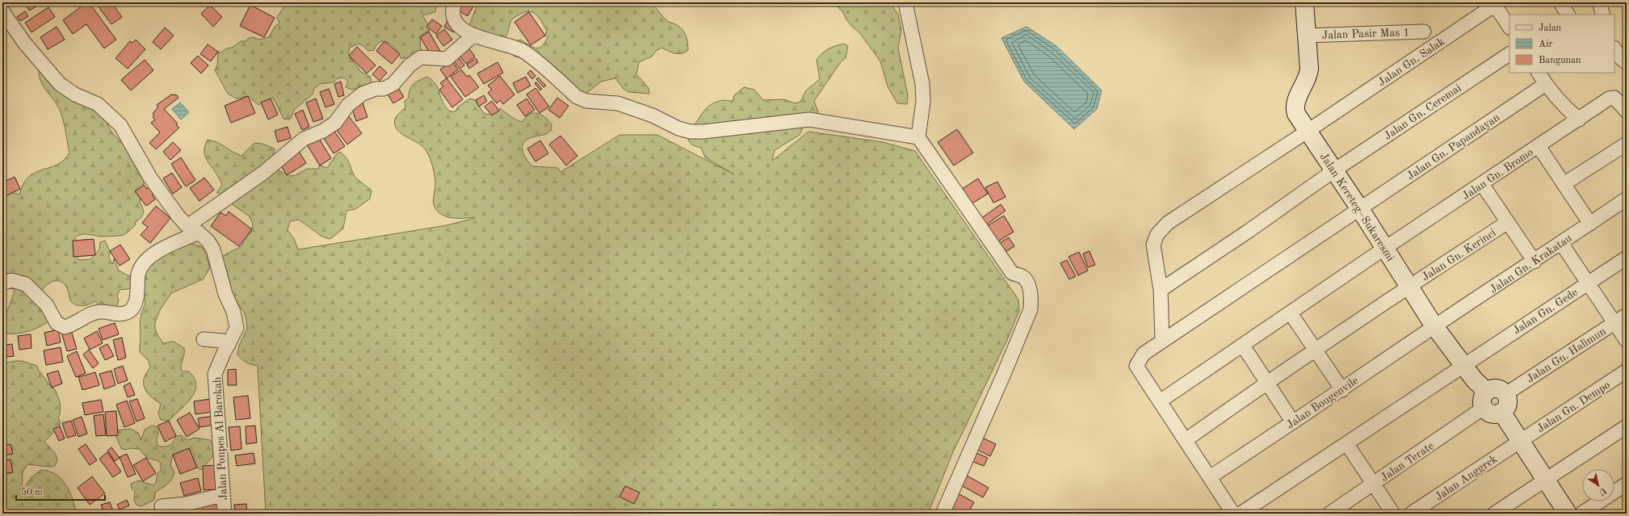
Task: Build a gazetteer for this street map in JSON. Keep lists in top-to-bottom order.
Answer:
{
  "streets": {
    "street": [
      "Jalan Pasir Mas 1",
      "Jalan Gn. Salak",
      "Jalan Gn. Ceremai",
      "Jalan Gn. Papandayan",
      "Jalan Gn. Bromo",
      "Jalan Kereteg–Sukaresmi",
      "Jalan Gn. Kerinci",
      "Jalan Gn. Krakatau",
      "Jalan Gn. Gede",
      "Jalan Gn. Halimun",
      "Jalan Bougenvile",
      "Jalan Gn. Dempo",
      "Jalan Ponpes Al Barokah",
      "Jalan Terate",
      "Jalan Anggrek"
    ]
  },
  "crossings": [
    ["Jalan Pasir Mas 1", "Jalan Kereteg–Sukaresmi"],
    ["Jalan Gn. Salak", "Jalan Kereteg–Sukaresmi"],
    ["Jalan Gn. Ceremai", "Jalan Kereteg–Sukaresmi"],
    ["Jalan Gn. Papandayan", "Jalan Gn. Bromo"],
    ["Jalan Gn. Papandayan", "Jalan Kereteg–Sukaresmi"],
    ["Jalan Gn. Bromo", "Jalan Kereteg–Sukaresmi"],
    ["Jalan Kereteg–Sukaresmi", "Jalan Gn. Kerinci"],
    ["Jalan Kereteg–Sukaresmi", "Jalan Gn. Krakatau"],
    ["Jalan Kereteg–Sukaresmi", "Jalan Gn. Gede"],
    ["Jalan Kereteg–Sukaresmi", "Jalan Gn. Halimun"],
    ["Jalan Kereteg–Sukaresmi", "Jalan Bougenvile"],
    ["Jalan Kereteg–Sukaresmi", "Jalan Terate"],
    ["Jalan Gn. Krakatau", "Jalan Bougenvile"],
    ["Jalan Gn. Halimun", "Jalan Terate"],
    ["Jalan Gn. Dempo", "Jalan Anggrek"]
  ],
  "legend": ["Jalan", "Air", "Bangunan"],
  "scale_bar": "50 m",
  "north": "bottom right"
}
